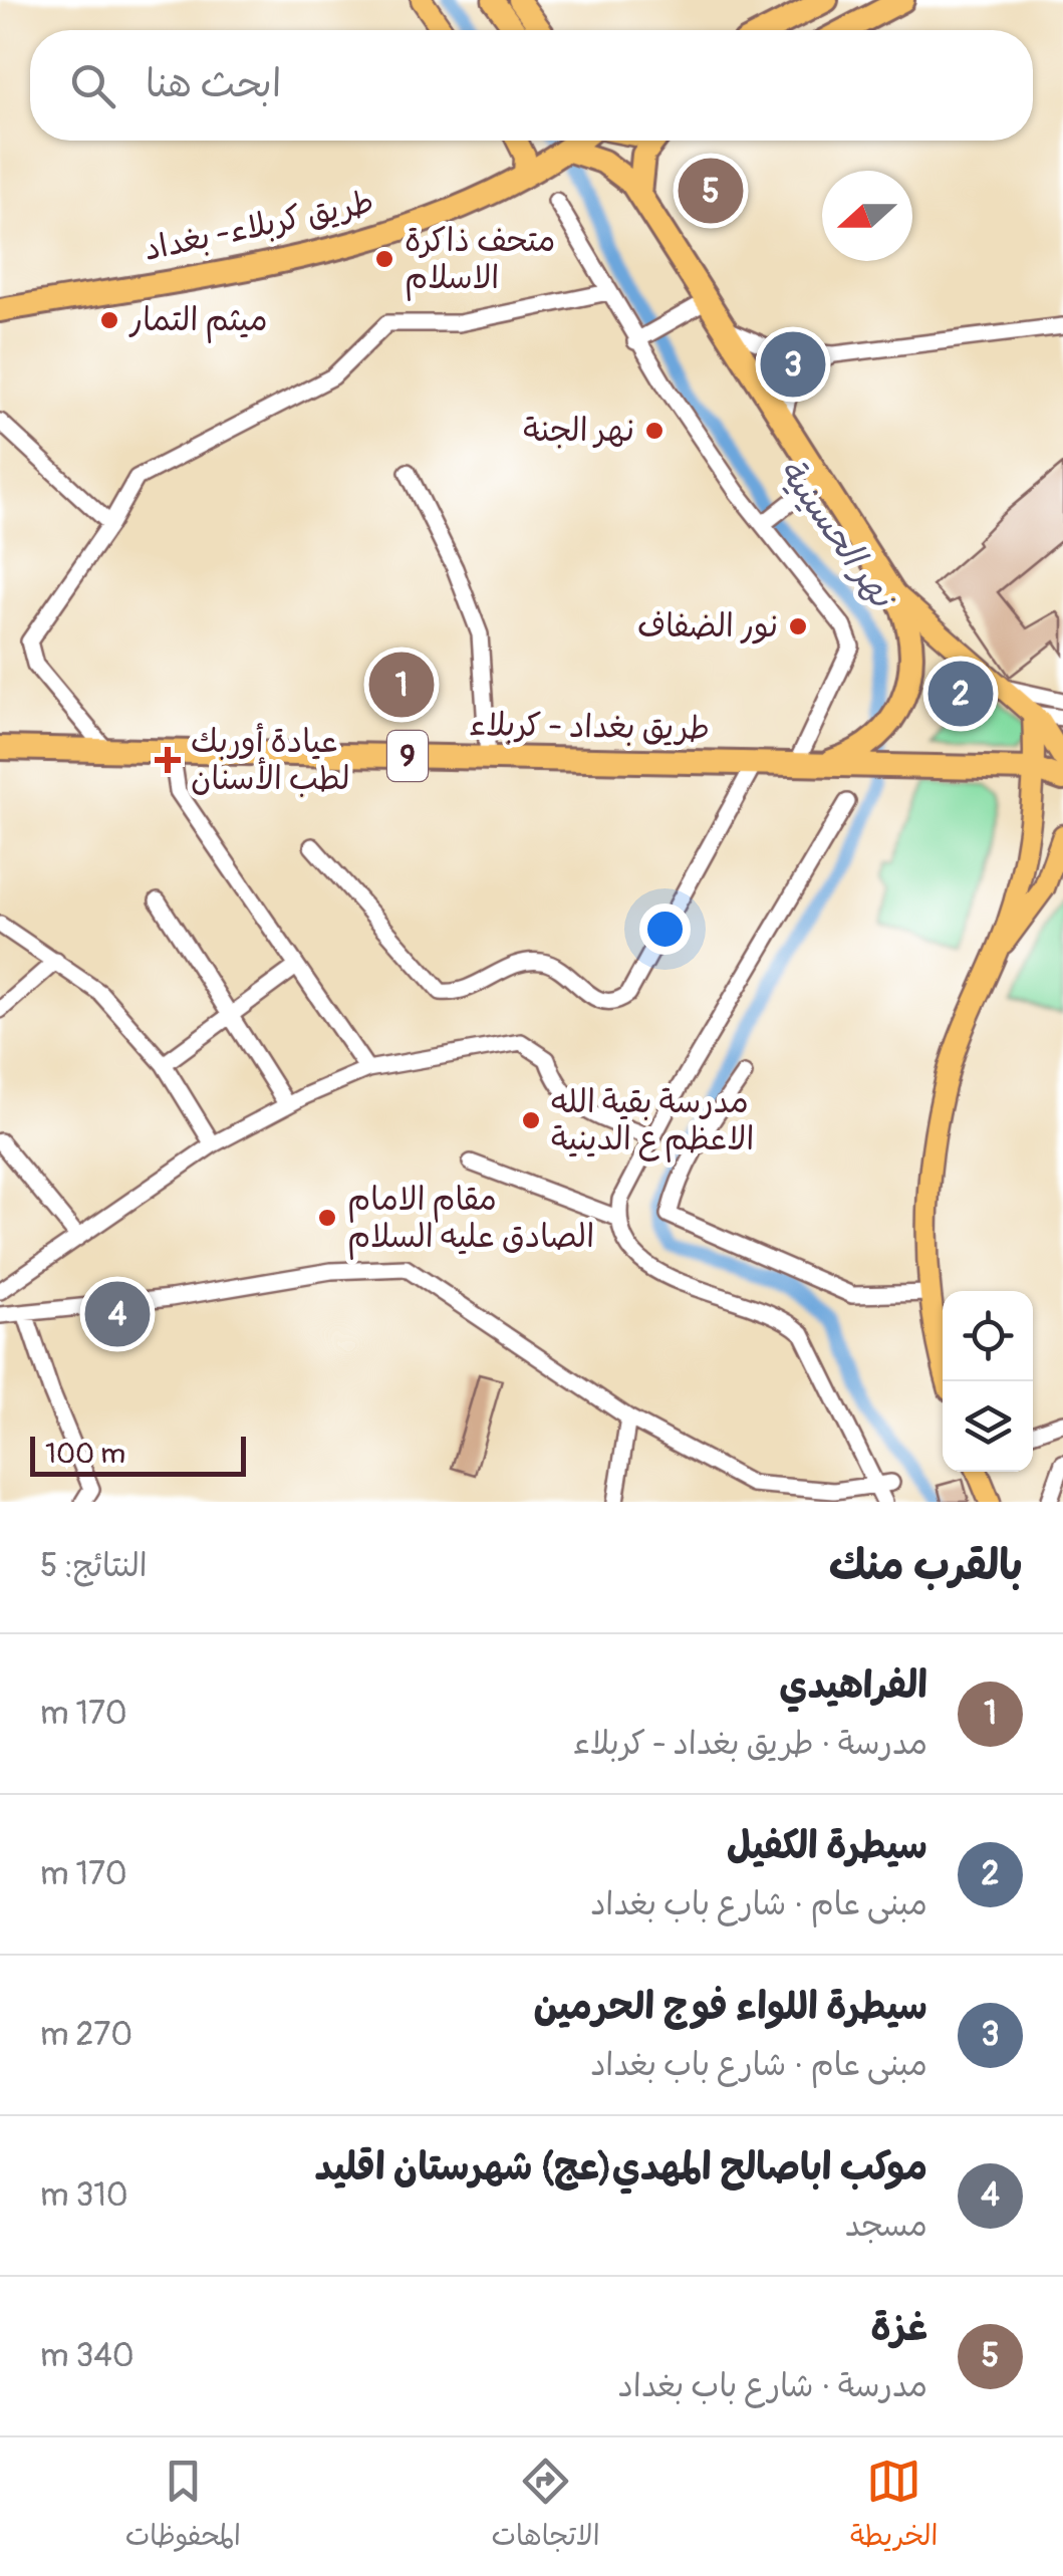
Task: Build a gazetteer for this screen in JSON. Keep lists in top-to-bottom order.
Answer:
{
  "streets": {
    "highway": ["طريق كربلاء- بغداد", "طريق بغداد - كربلاء", "9"]
  },
  "water": ["نهر الحسينية"],
  "places": {
    "other": [
      "متحف ذاكرة الاسلام",
      "ميثم التمار",
      "نهر الجنة",
      "نور الضفاف",
      "مدرسة بقية الله الاعظم ع الدينية",
      "مقام الامام الصادق عليه السلام"
    ],
    "health": ["عيادة أوربك لطب الأسنان"]
  },
  "scale_bar": "100 m",
  "north": "left",
  "page": {
    "search": "ابحث هنا",
    "pins": [
      "5",
      "3",
      "1",
      "2",
      "4"
    ],
    "scale": "100 m",
    "heading": ["بالقرب منك", "النتائج: 5"],
    "list": [
      {
        "mark": "1",
        "name": "الفراهيدي",
        "note": "مدرسة · طريق بغداد - كربلاء",
        "value": "170 m"
      },
      {
        "mark": "2",
        "name": "سيطرة الكفيل",
        "note": "مبنى عام · شارع باب بغداد",
        "value": "170 m"
      },
      {
        "mark": "3",
        "name": "سيطرة اللواء فوج الحرمين",
        "note": "مبنى عام · شارع باب بغداد",
        "value": "270 m"
      },
      {
        "mark": "4",
        "name": "موكب اباصالح المهدي(عج) شهرستان اقليد",
        "note": "مسجد",
        "value": "310 m"
      },
      {
        "mark": "5",
        "name": "غزة",
        "note": "مدرسة · شارع باب بغداد",
        "value": "340 m"
      }
    ],
    "nav": ["الخريطة", "الاتجاهات", "المحفوظات"]
  }
}
